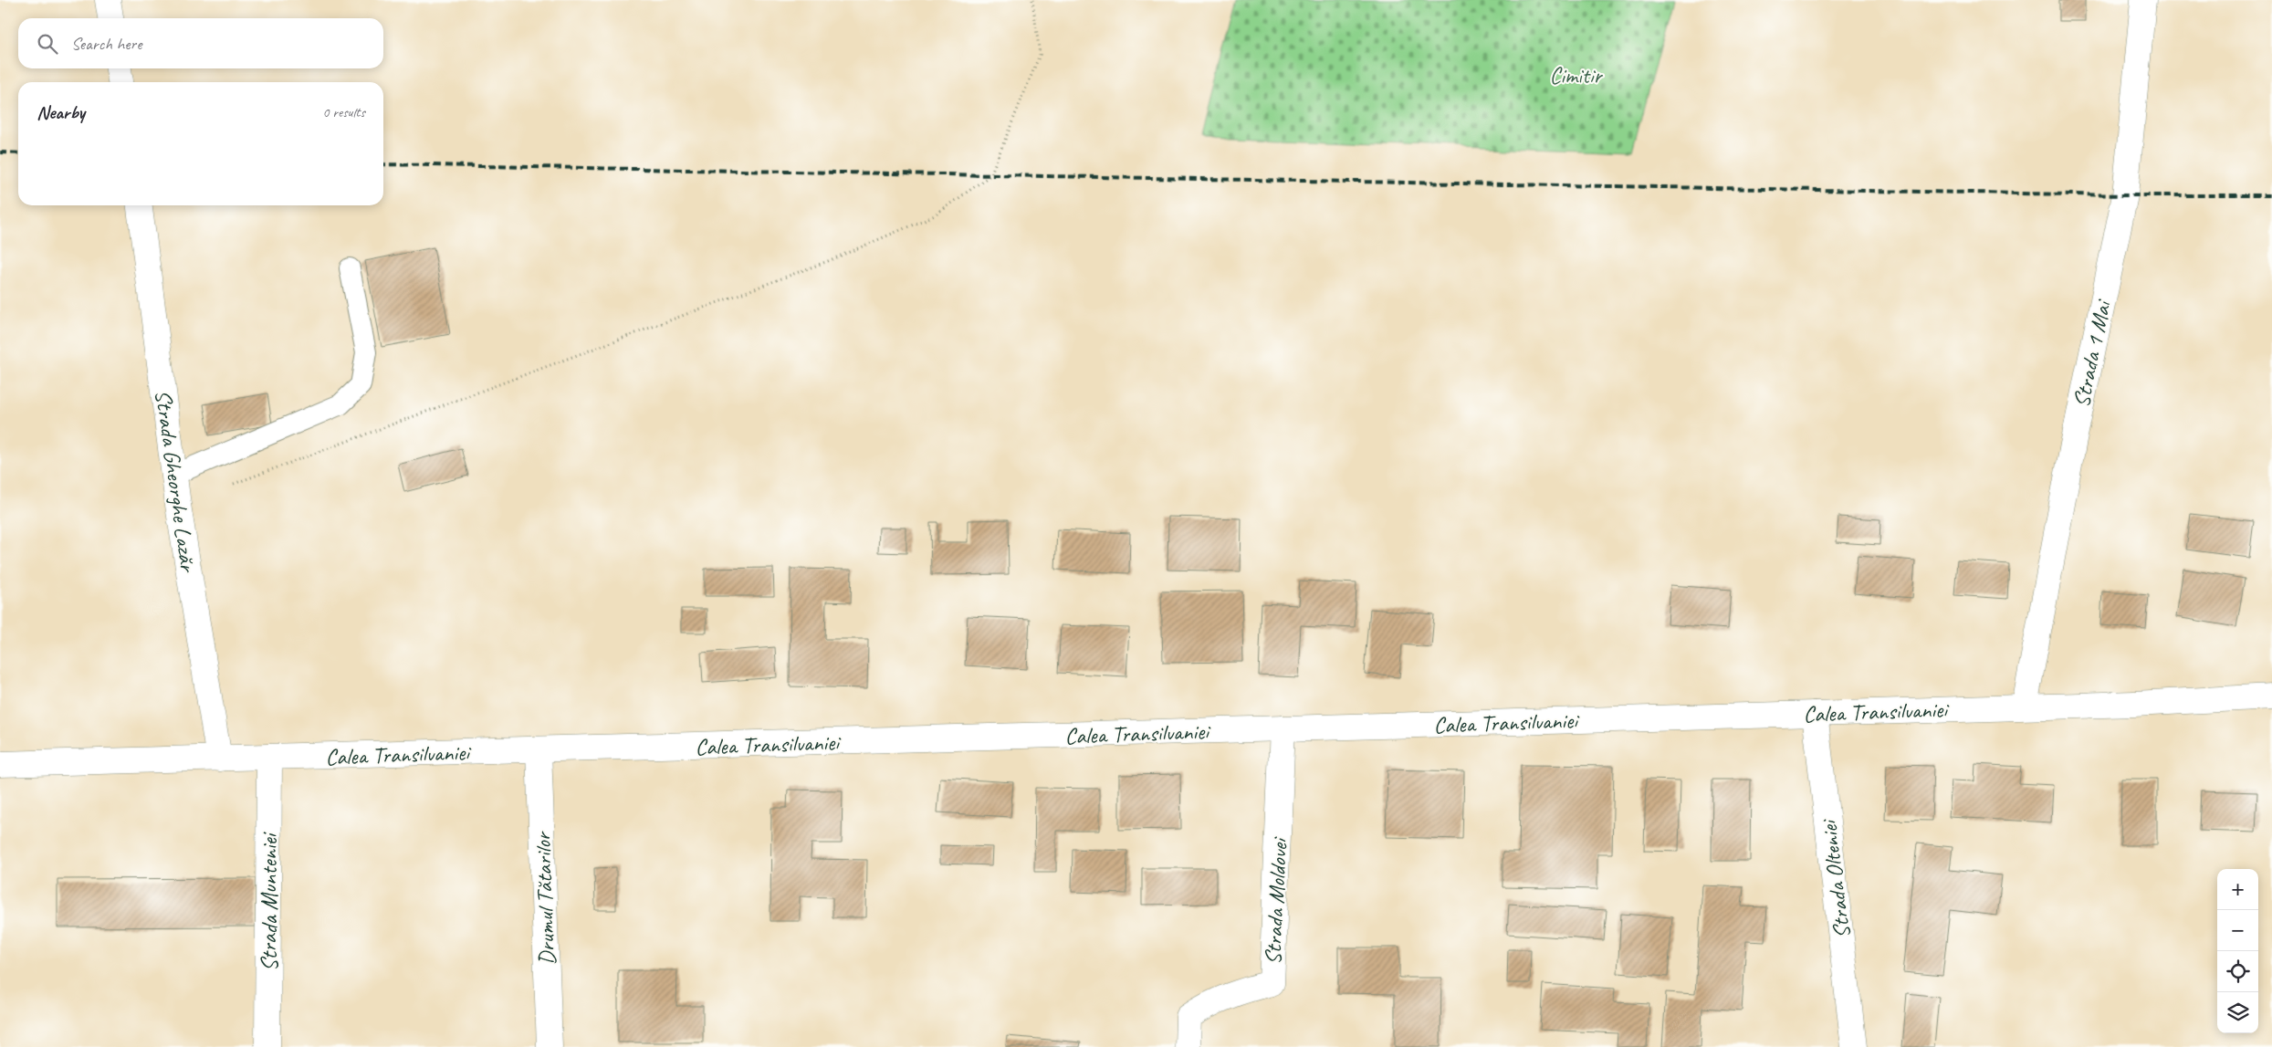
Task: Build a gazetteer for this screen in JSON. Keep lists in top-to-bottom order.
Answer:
{
  "streets": {
    "main road": [
      "Strada 1 Mai",
      "Strada Gheorghe Lazăr",
      "Calea Transilvaniei",
      "Strada Olteniei",
      "Drumul Tătarilor",
      "Strada Moldovei",
      "Strada Munteniei"
    ]
  },
  "crossings": [
    ["Strada 1 Mai", "Calea Transilvaniei"],
    ["Strada Gheorghe Lazăr", "Calea Transilvaniei"],
    ["Calea Transilvaniei", "Strada Olteniei"],
    ["Calea Transilvaniei", "Drumul Tătarilor"],
    ["Calea Transilvaniei", "Strada Moldovei"],
    ["Calea Transilvaniei", "Strada Munteniei"]
  ],
  "parks": ["Cimitir"],
  "page": {
    "search": "Search here",
    "heading": ["Nearby", "0 results"],
    "map_buttons": ["+", "−"]
  }
}
